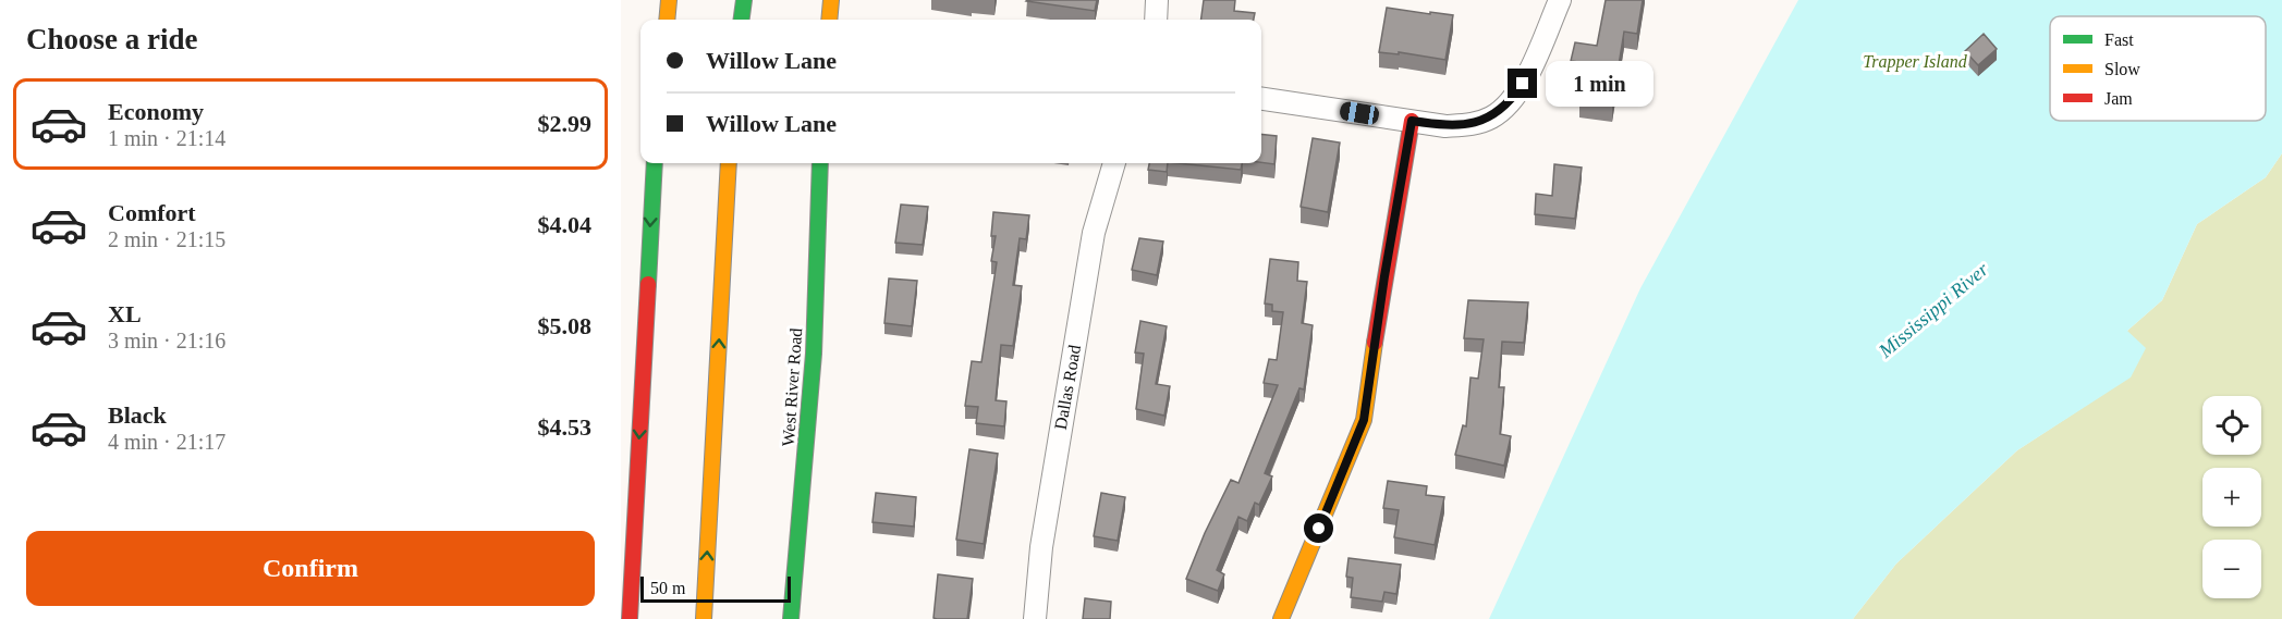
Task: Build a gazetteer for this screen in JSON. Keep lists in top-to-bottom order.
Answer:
{
  "streets": {
    "main road": ["West River Road"],
    "street": ["Dallas Road"]
  },
  "water": ["Mississippi River"],
  "parks": ["Trapper Island"],
  "legend": ["Fast", "Slow", "Jam"],
  "scale_bar": "50 m",
  "page": {
    "heading": "Choose a ride",
    "banner": ["Willow Lane", "Willow Lane"],
    "bubble": "1 min",
    "list": [
      {
        "name": "Economy",
        "note": "1 min · 21:14",
        "value": "$2.99"
      },
      {
        "name": "Comfort",
        "note": "2 min · 21:15",
        "value": "$4.04"
      },
      {
        "name": "XL",
        "note": "3 min · 21:16",
        "value": "$5.08"
      },
      {
        "name": "Black",
        "note": "4 min · 21:17",
        "value": "$4.53"
      }
    ],
    "map_buttons": ["+", "−"],
    "buttons": "Confirm",
    "scale": "50 m"
  }
}
